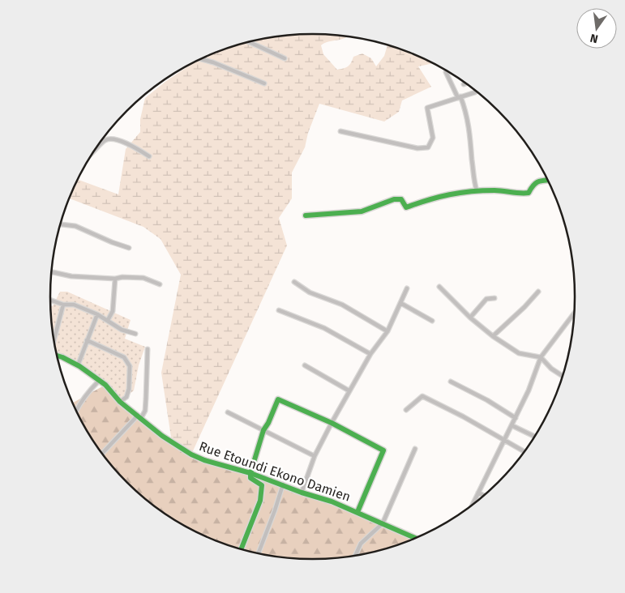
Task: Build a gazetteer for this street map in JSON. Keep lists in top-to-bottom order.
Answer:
{
  "streets": {
    "street": ["Rue Etoundi Ekono Damien"]
  },
  "north": "bottom"
}
